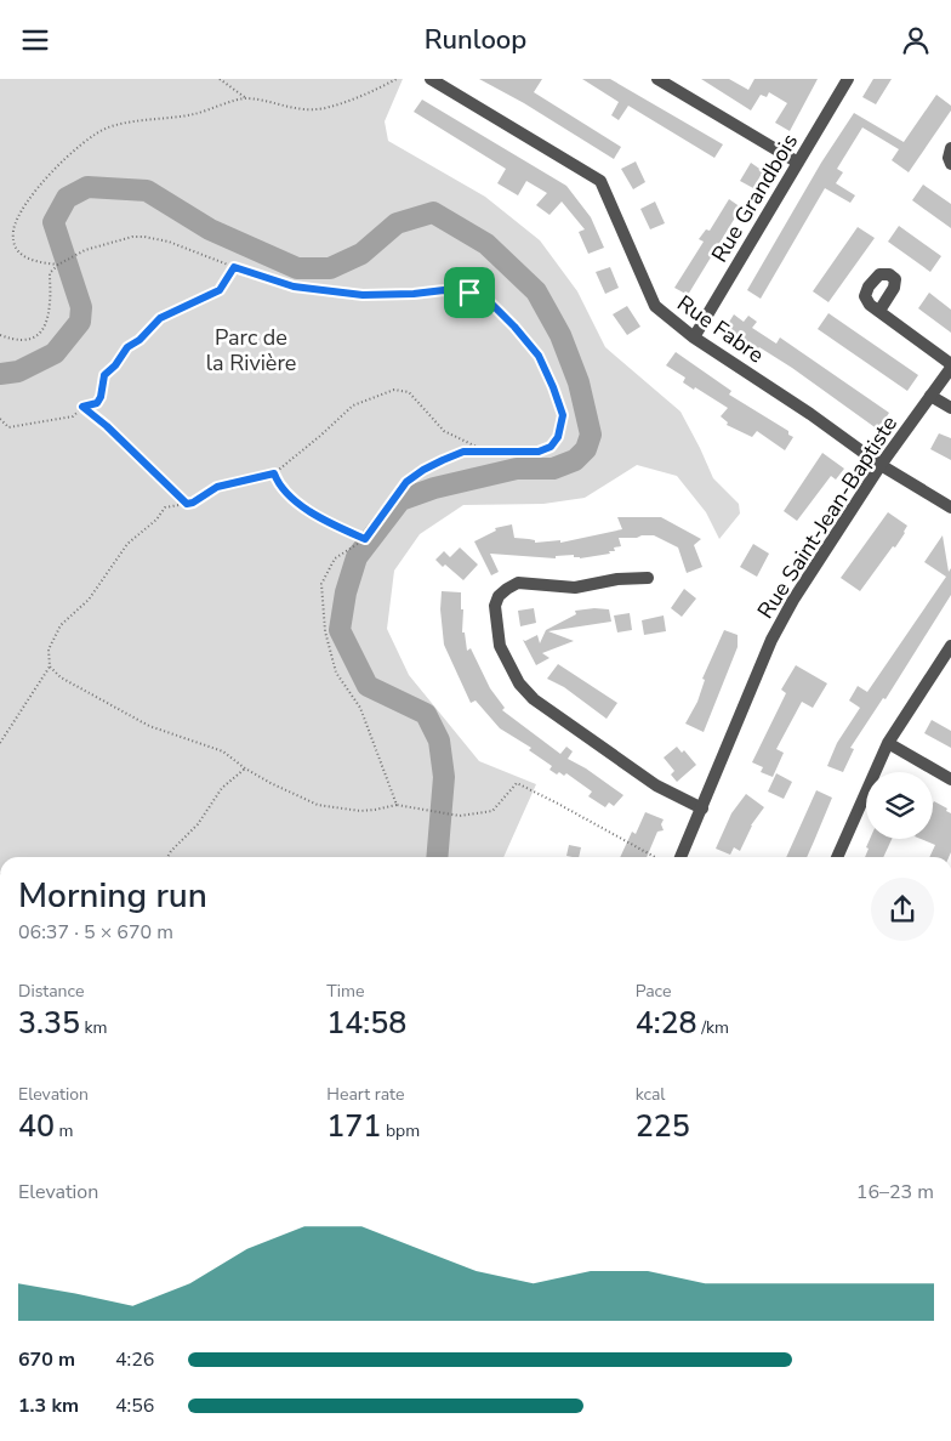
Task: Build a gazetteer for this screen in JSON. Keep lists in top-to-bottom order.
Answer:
{
  "streets": {
    "street": ["Rue Grandbois", "Rue Fabre", "Rue Saint-Jean-Baptiste"]
  },
  "crossings": [
    ["Rue Grandbois", "Rue Fabre"],
    ["Rue Fabre", "Rue Saint-Jean-Baptiste"]
  ],
  "parks": ["Parc de la Rivière"],
  "page": {
    "header": "Runloop",
    "heading": ["Morning run", "06:37 · 5 × 670 m"],
    "stats": [
      ["Distance", "3.35 km"],
      ["Time", "14:58"],
      ["Pace", "4:28 /km"],
      ["Elevation", "40 m"],
      ["Heart rate", "171 bpm"],
      ["kcal", "225"]
    ],
    "chart": ["Elevation", "16–23 m"],
    "list": [
      {
        "name": "670 m",
        "note": "4:26"
      },
      {
        "name": "1.3 km",
        "note": "4:56"
      }
    ]
  }
}
